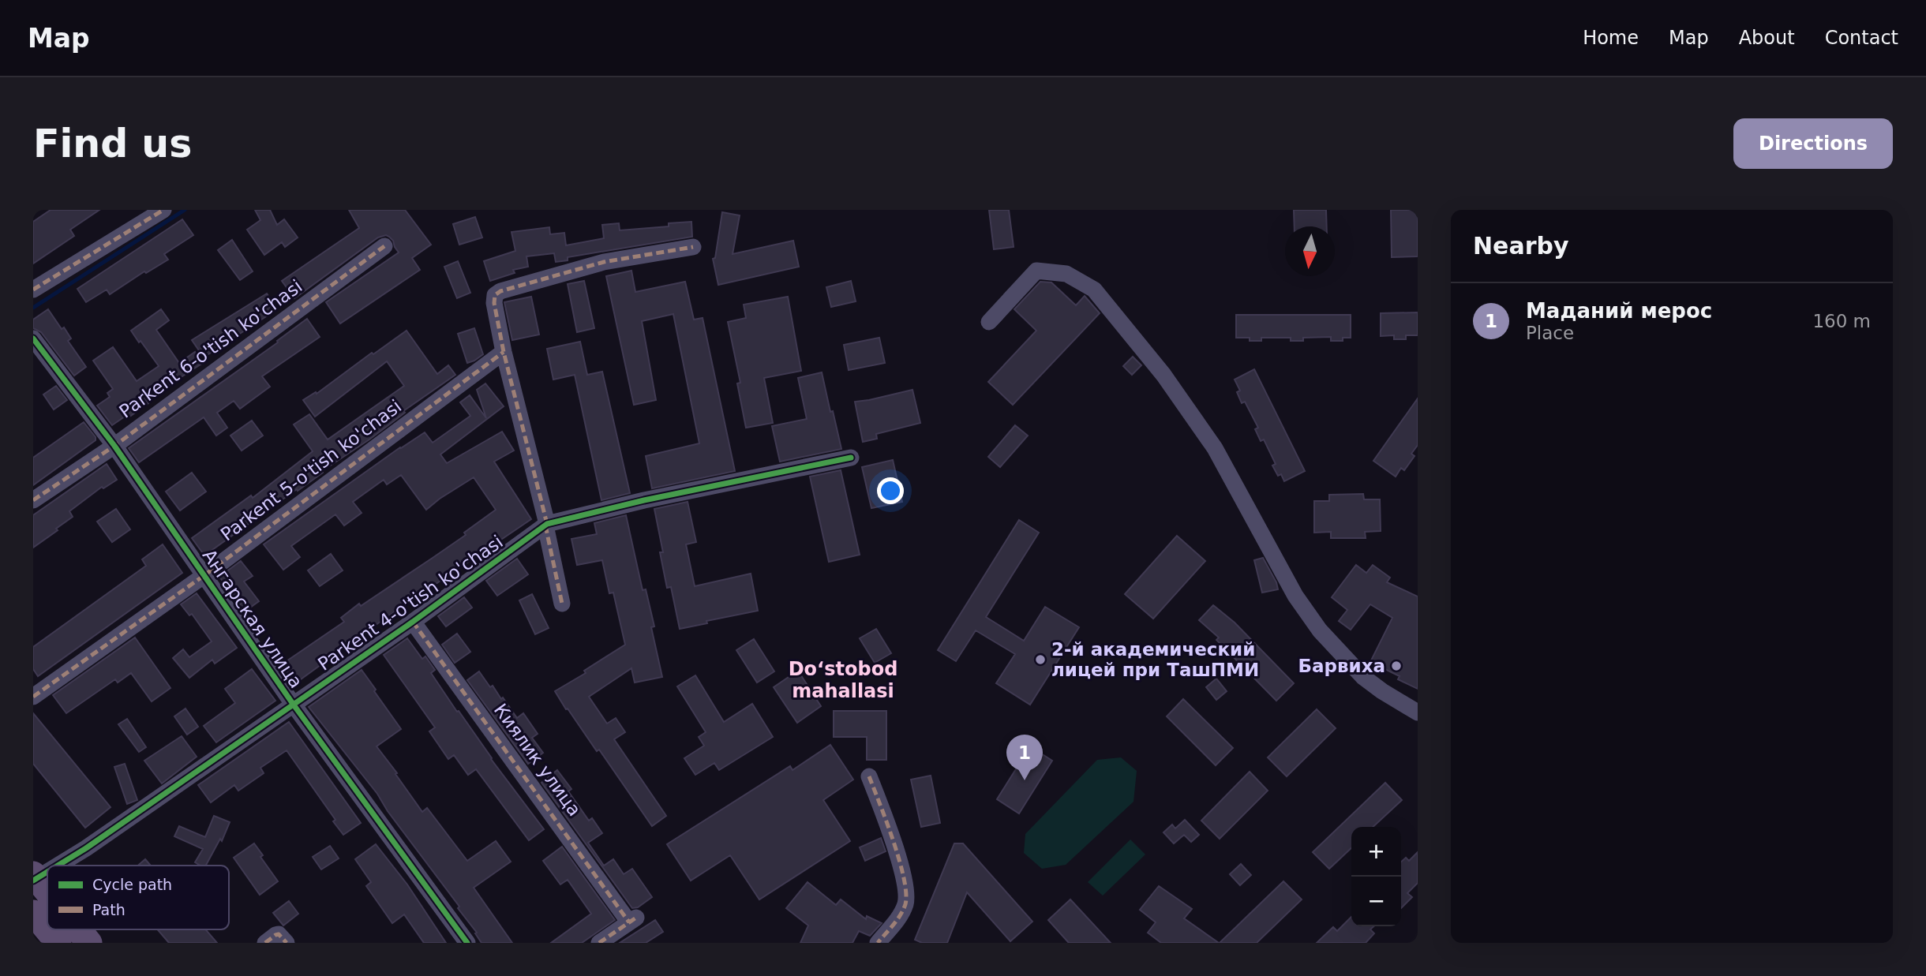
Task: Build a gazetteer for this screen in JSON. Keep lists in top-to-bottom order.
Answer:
{
  "streets": {
    "street": [
      "Parkent 6-o'tish ko'chasi",
      "Parkent 5-o'tish ko'chasi",
      "Parkent 4-o'tish ko'chasi",
      "Ангарская улица",
      "Киялик улица"
    ]
  },
  "crossings": [
    ["Parkent 6-o'tish ko'chasi", "Ангарская улица"],
    ["Parkent 5-o'tish ko'chasi", "Ангарская улица"],
    ["Parkent 4-o'tish ko'chasi", "Ангарская улица"],
    ["Parkent 4-o'tish ko'chasi", "Киялик улица"]
  ],
  "districts": ["Doʻstobod mahallasi"],
  "places": ["2-й академический лицей при ТашПМИ", "Барвиха"],
  "legend": ["Cycle path", "Path"],
  "north": "bottom",
  "page": {
    "header": "Map",
    "nav": [
      "Home",
      "Map",
      "About",
      "Contact"
    ],
    "buttons": "Directions",
    "title": "Find us",
    "heading": "Nearby",
    "list": [
      {
        "mark": "1",
        "name": "Маданий мерос",
        "note": "Place",
        "value": "160 m"
      }
    ],
    "pins": "1",
    "map_buttons": ["+", "−"]
  }
}
